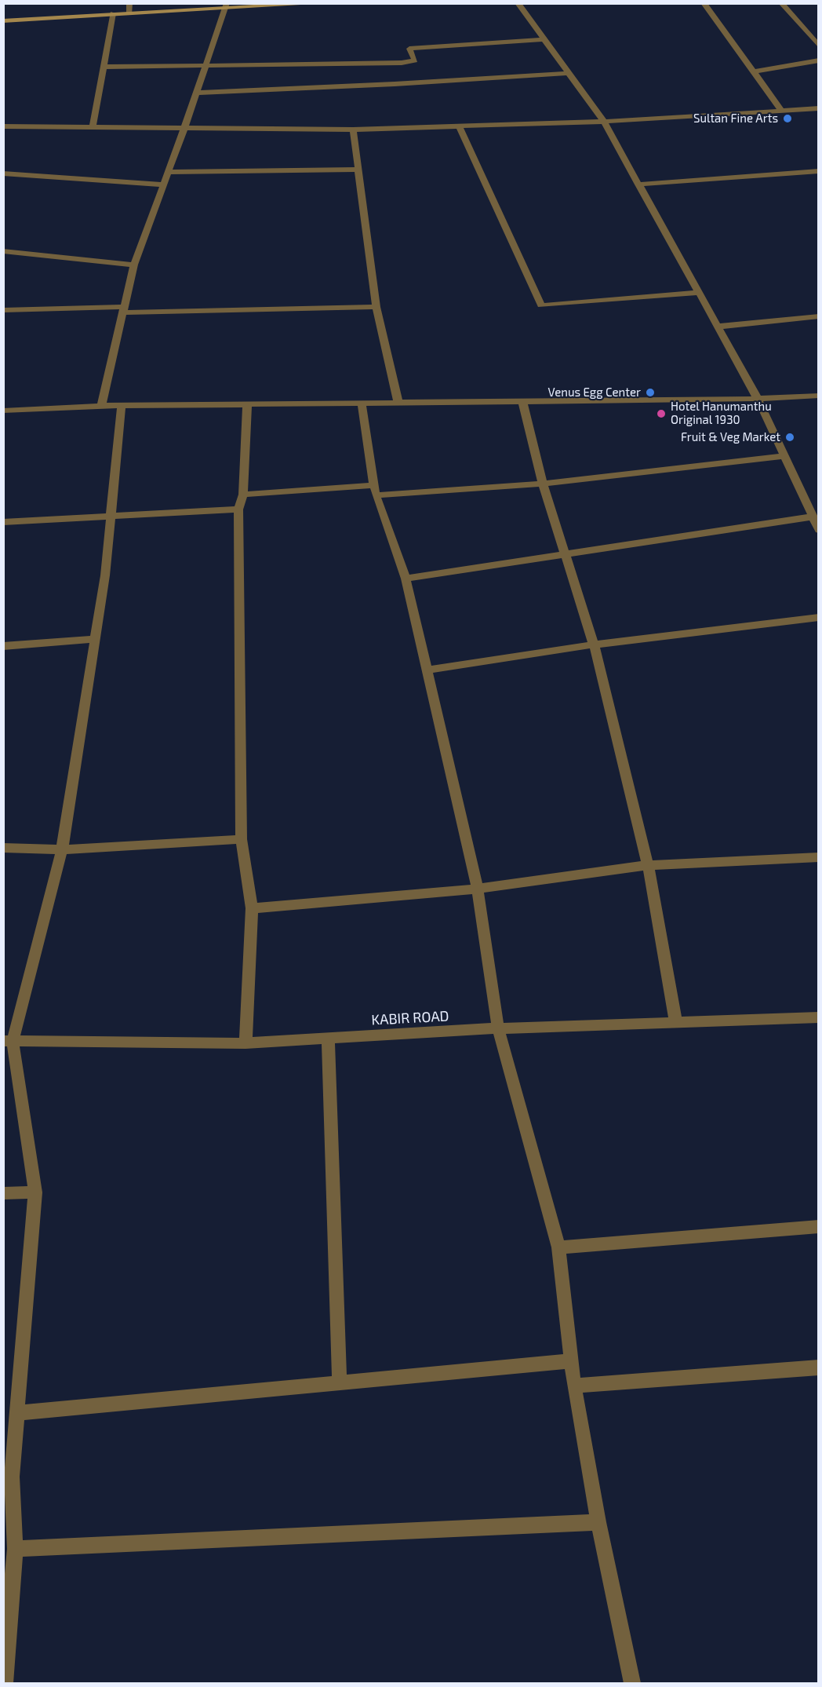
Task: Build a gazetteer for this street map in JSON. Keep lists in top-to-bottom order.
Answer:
{
  "streets": {
    "street": ["KABIR ROAD"]
  },
  "places": [
    "Sultan Fine Arts",
    "Venus Egg Center",
    "Hotel Hanumanthu Original 1930",
    "Fruit & Veg Market"
  ]
}
